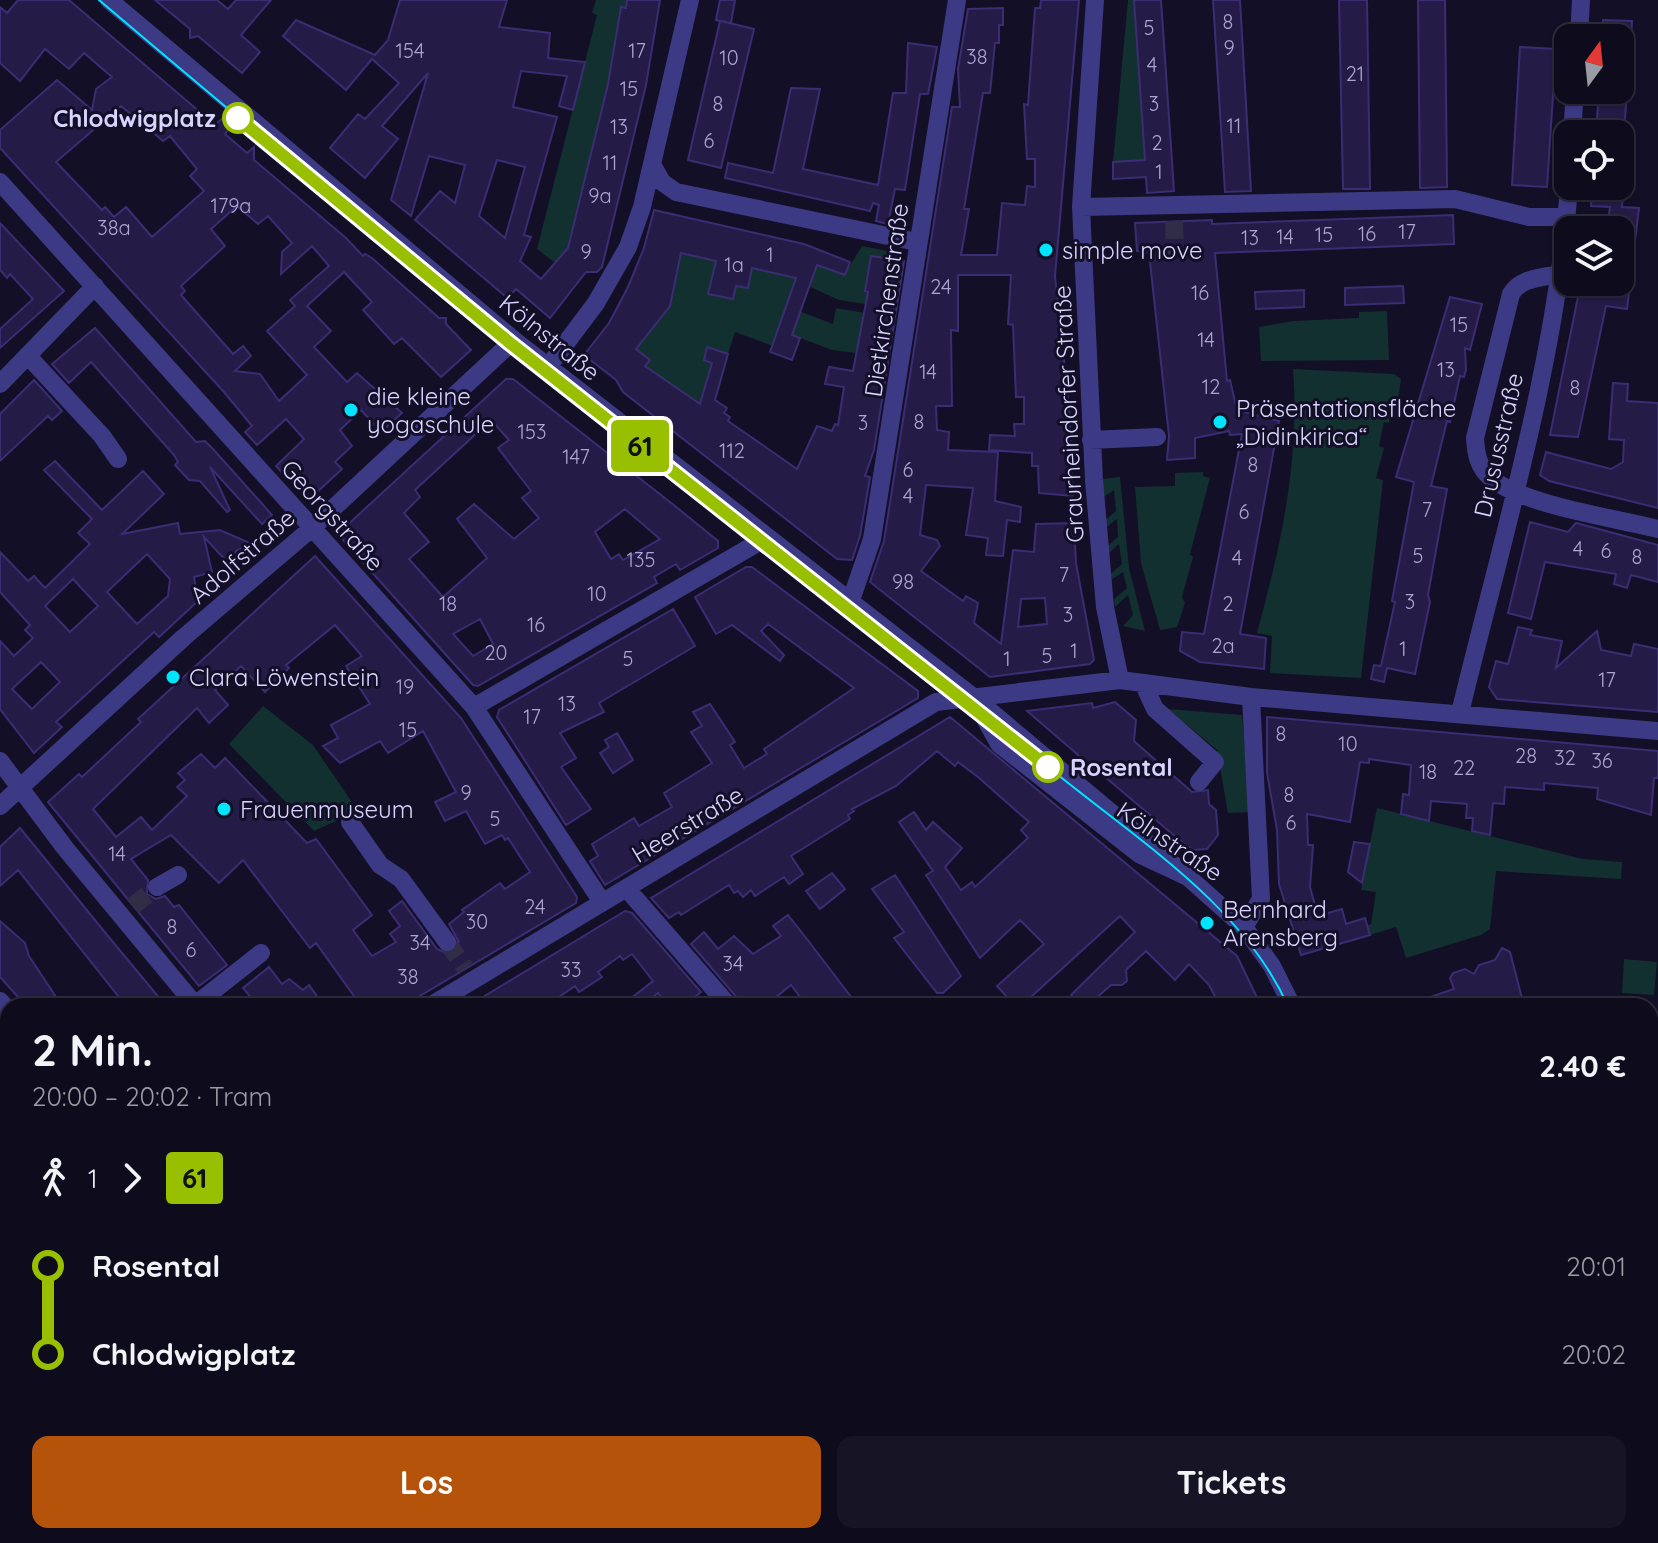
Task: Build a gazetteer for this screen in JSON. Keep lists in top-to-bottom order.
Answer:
{
  "streets": {
    "street": [
      "Dietkirchenstraße",
      "Kölnstraße",
      "Graurheindorfer Straße",
      "Drususstraße",
      "Georgstraße",
      "Adolfstraße",
      "Heerstraße"
    ]
  },
  "crossings": [
    ["Dietkirchenstraße", "Kölnstraße"],
    ["Kölnstraße", "Adolfstraße"],
    ["Kölnstraße", "Heerstraße"],
    ["Georgstraße", "Adolfstraße"],
    ["Georgstraße", "Heerstraße"]
  ],
  "places": [
    "Chlodwigplatz",
    "simple move",
    "die kleine yogaschule",
    "Präsentationsfläche „Didinkirica“",
    "Clara Löwenstein",
    "Rosental",
    "Frauenmuseum",
    "Bernhard Arensberg"
  ],
  "lines": ["tram line 61"],
  "house_numbers": [
    "8",
    "5",
    "9",
    "154",
    "17",
    "38",
    "10",
    "4",
    "21",
    "15",
    "8",
    "3",
    "11",
    "13",
    "6",
    "2",
    "11",
    "1",
    "9a",
    "179a",
    "38a",
    "17",
    "16",
    "15",
    "14",
    "13",
    "9",
    "1",
    "1a",
    "24",
    "16",
    "15",
    "14",
    "13",
    "14",
    "12",
    "8",
    "8",
    "3",
    "153",
    "112",
    "147",
    "8",
    "6",
    "4",
    "7",
    "6",
    "4",
    "6",
    "5",
    "8",
    "4",
    "135",
    "7",
    "98",
    "10",
    "3",
    "18",
    "2",
    "3",
    "16",
    "2a",
    "1",
    "1",
    "20",
    "5",
    "5",
    "1",
    "17",
    "19",
    "13",
    "17",
    "15",
    "8",
    "10",
    "28",
    "32",
    "36",
    "22",
    "18",
    "9",
    "8",
    "5",
    "6",
    "14",
    "24",
    "30",
    "8",
    "34",
    "6",
    "34",
    "33",
    "38"
  ],
  "north": "top",
  "page": {
    "on_map": "61",
    "heading": ["2 Min.", "20:00 – 20:02 · Tram", "2.40 €"],
    "legs": ["1", "61"],
    "list": [
      {
        "name": "Rosental",
        "value": "20:01"
      },
      {
        "name": "Chlodwigplatz",
        "value": "20:02"
      }
    ],
    "buttons": ["Los", "Tickets"]
  }
}
